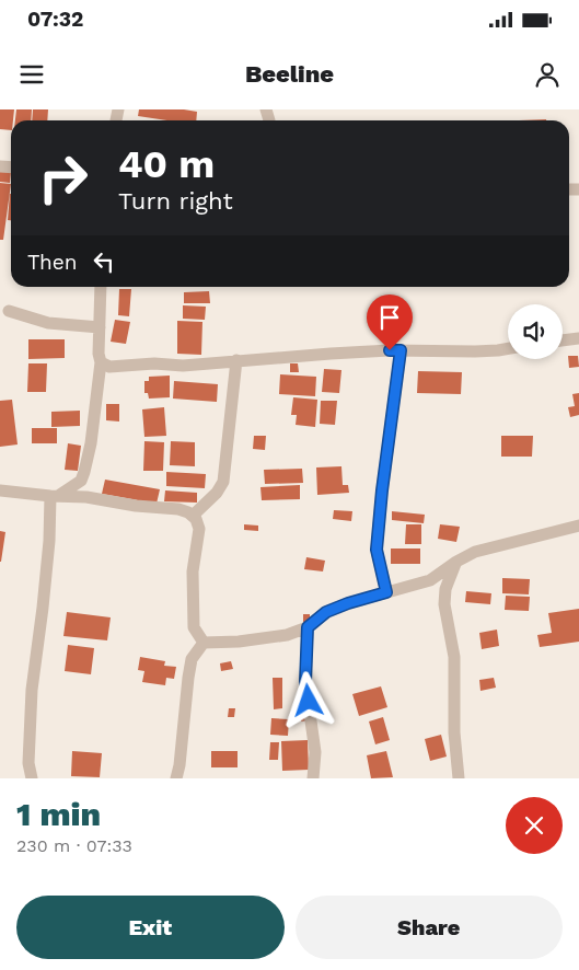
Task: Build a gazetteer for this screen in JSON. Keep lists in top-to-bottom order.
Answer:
{
  "page": {
    "status": "07:32",
    "header": "Beeline",
    "turn": ["40 m", "Turn right"],
    "then": "Then",
    "heading": ["1 min", "230 m · 07:33"],
    "buttons": ["Exit", "Share"]
  }
}
